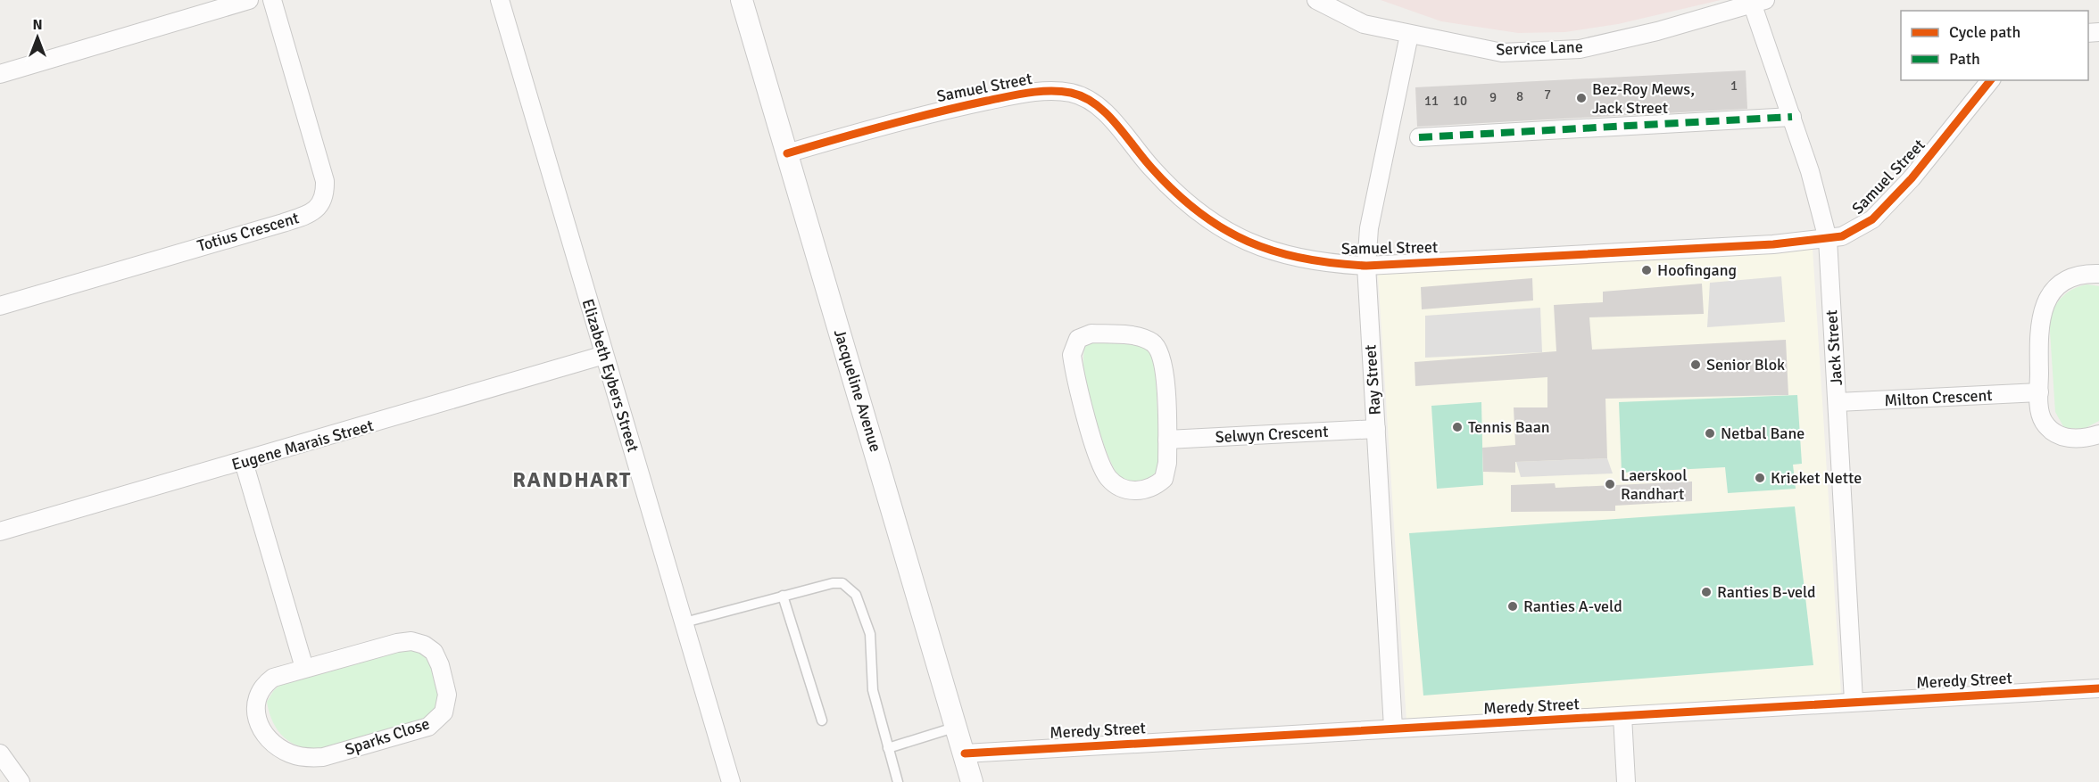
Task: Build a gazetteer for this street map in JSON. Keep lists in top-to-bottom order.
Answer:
{
  "streets": {
    "street": [
      "Service Lane",
      "Samuel Street",
      "Totius Crescent",
      "Jack Street",
      "Elizabeth Eybers Street",
      "Ray Street",
      "Jacqueline Avenue",
      "Milton Crescent",
      "Selwyn Crescent",
      "Eugene Marais Street",
      "Meredy Street",
      "Sparks Close"
    ]
  },
  "crossings": [
    ["Service Lane", "Jack Street"],
    ["Service Lane", "Ray Street"],
    ["Samuel Street", "Jack Street"],
    ["Samuel Street", "Ray Street"],
    ["Samuel Street", "Jacqueline Avenue"],
    ["Jack Street", "Milton Crescent"],
    ["Jack Street", "Meredy Street"],
    ["Elizabeth Eybers Street", "Eugene Marais Street"],
    ["Ray Street", "Selwyn Crescent"],
    ["Ray Street", "Meredy Street"],
    ["Jacqueline Avenue", "Meredy Street"]
  ],
  "districts": ["RANDHART"],
  "places": [
    "Bez-Roy Mews, Jack Street",
    "Hoofingang",
    "Senior Blok",
    "Tennis Baan",
    "Netbal Bane",
    "Krieket Nette",
    "Laerskool Randhart",
    "Ranties B-veld",
    "Ranties A-veld"
  ],
  "house_numbers": [
    "1",
    "7",
    "8",
    "9",
    "11",
    "10"
  ],
  "legend": ["Cycle path", "Path"],
  "north": "top"
}
